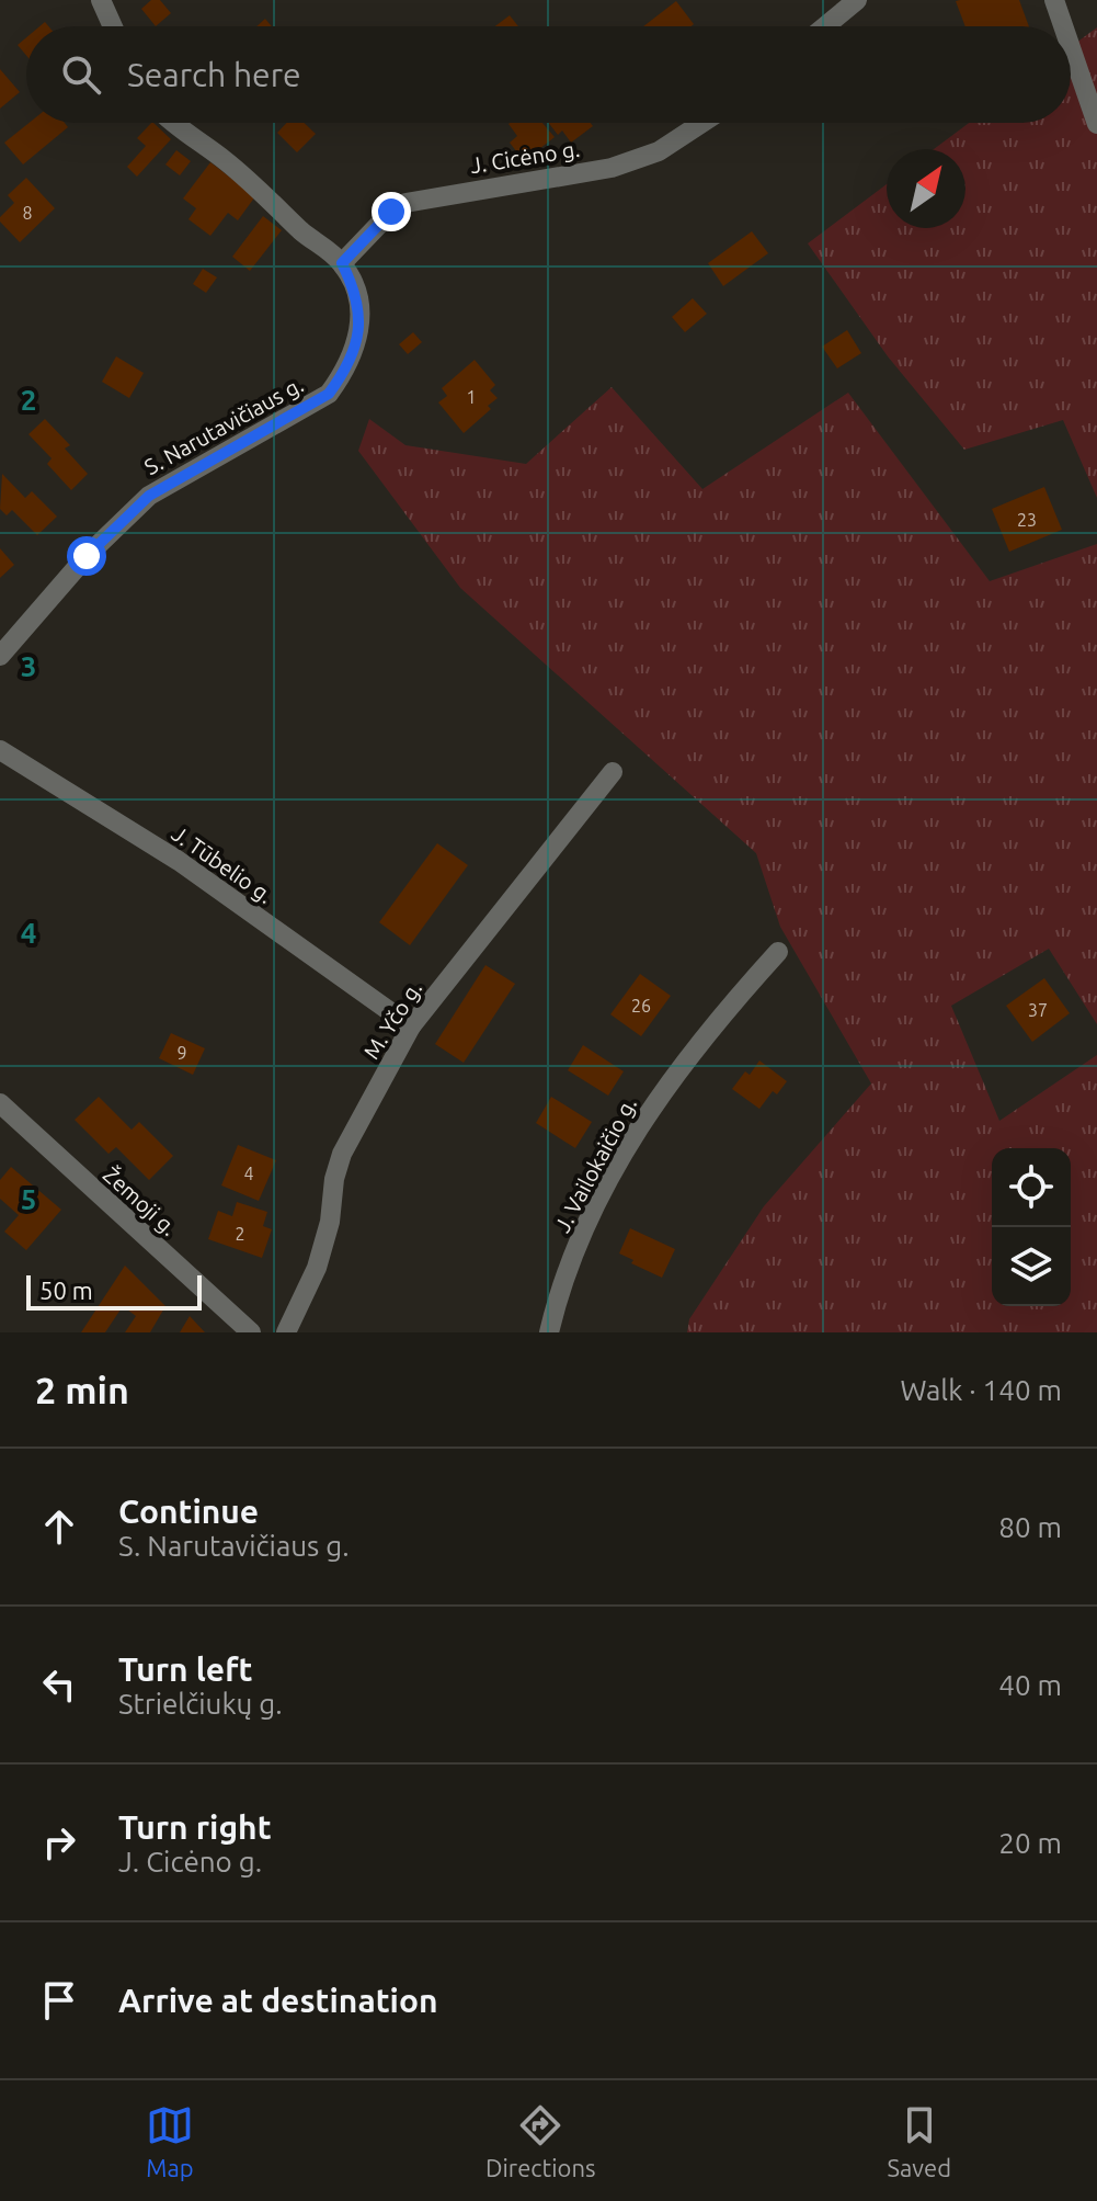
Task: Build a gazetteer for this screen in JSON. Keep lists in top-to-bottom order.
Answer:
{
  "streets": {
    "street": [
      "J. Cicėno g.",
      "S. Narutavičiaus g.",
      "J. Tūbelio g.",
      "M. Yčo g.",
      "J. Vailokaičio g.",
      "Žemoji g."
    ]
  },
  "crossings": [
    ["J. Cicėno g.", "S. Narutavičiaus g."],
    ["J. Tūbelio g.", "M. Yčo g."]
  ],
  "house_numbers": [
    "8",
    "1",
    "23",
    "26",
    "37",
    "9",
    "4",
    "2"
  ],
  "scale_bar": "50 m",
  "north": "top right",
  "page": {
    "search": "Search here",
    "scale": "50 m",
    "heading": ["2 min", "Walk · 140 m"],
    "list": [
      ["Continue", "S. Narutavičiaus g.", "80 m"],
      ["Turn left", "Strielčiukų g.", "40 m"],
      ["Turn right", "J. Cicėno g.", "20 m"],
      "Arrive at destination"
    ],
    "nav": ["Map", "Directions", "Saved"]
  },
  "grid": {
    "rows": [
      "2",
      "3",
      "4",
      "5"
    ]
  }
}
